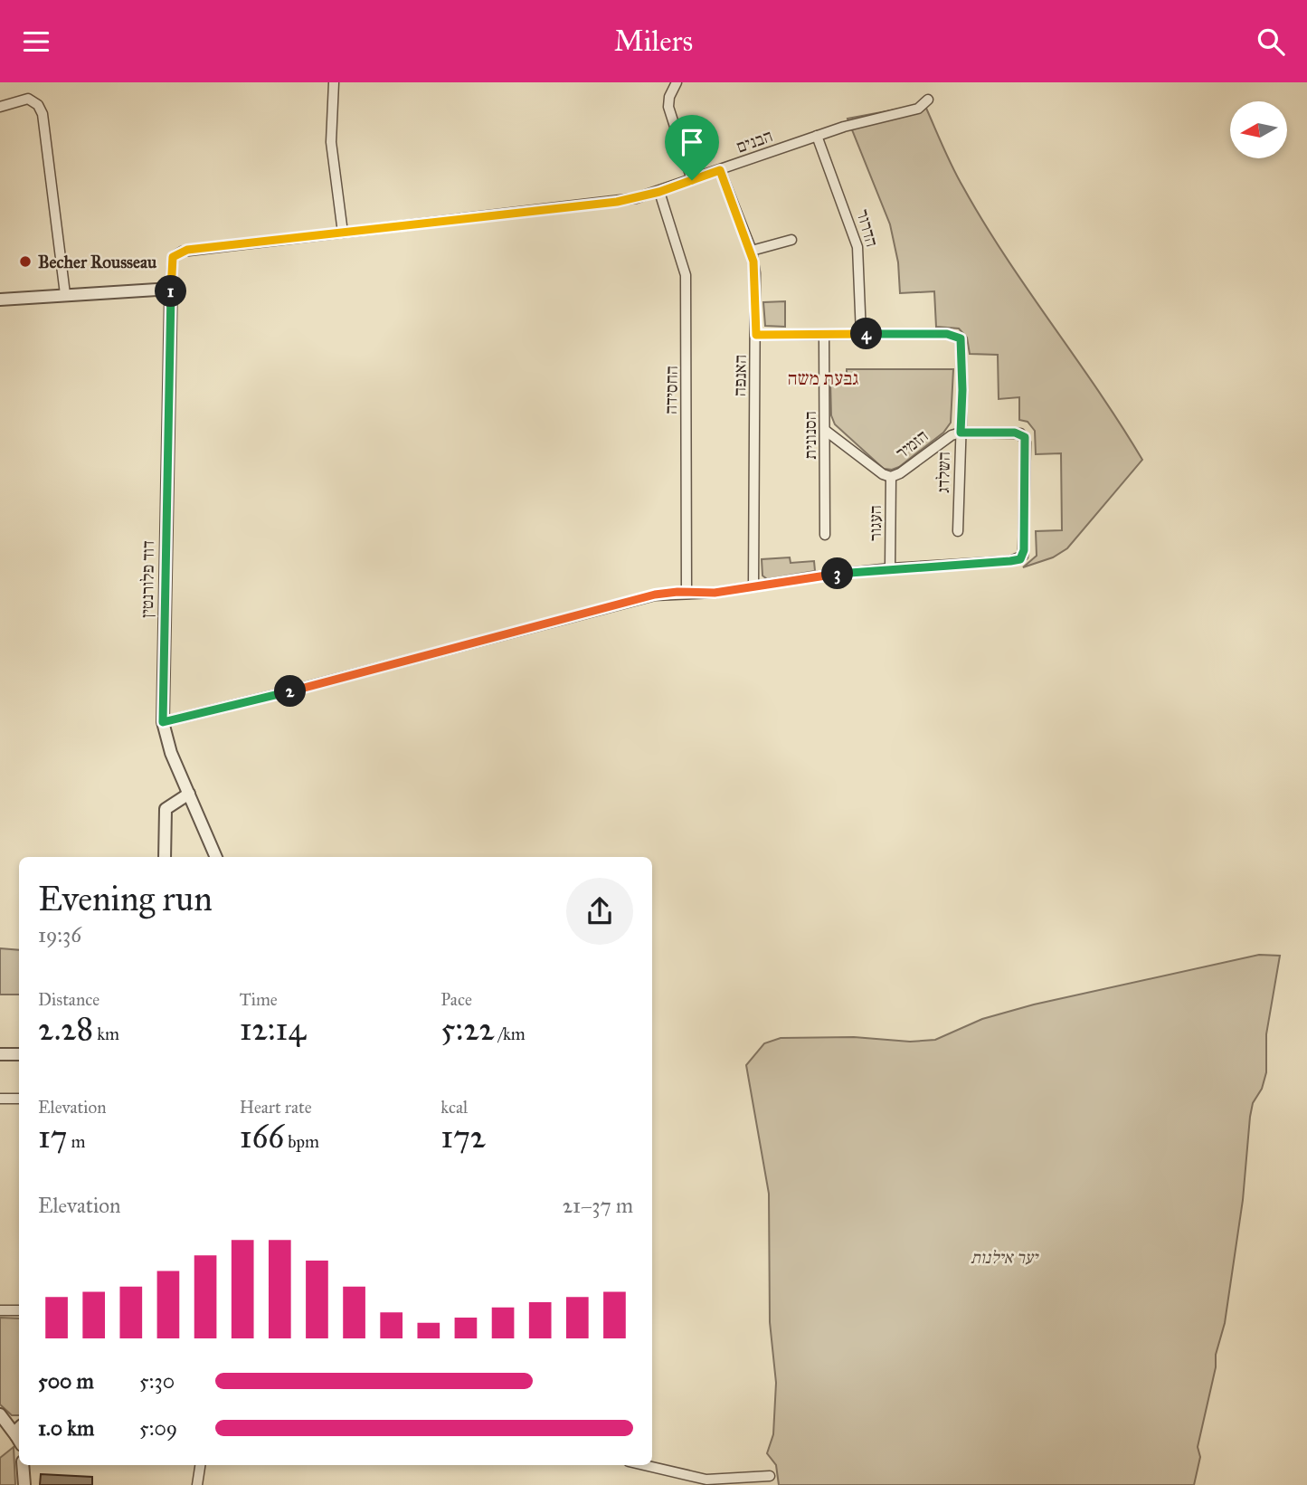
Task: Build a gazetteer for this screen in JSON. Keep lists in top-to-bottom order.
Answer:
{
  "streets": {
    "street": [
      "הבנים",
      "הדרור",
      "האנפה",
      "החסידה",
      "הסנונית",
      "הזמיר",
      "השלדג",
      "העגור",
      "דוד פלורנטין"
    ]
  },
  "crossings": [
    ["הבנים", "הדרור"],
    ["הבנים", "האנפה"],
    ["הבנים", "החסידה"],
    ["הבנים", "דוד פלורנטין"],
    ["הדרור", "השלדג"],
    ["הסנונית", "הזמיר"],
    ["הזמיר", "השלדג"],
    ["הזמיר", "העגור"]
  ],
  "districts": ["גבעת משה"],
  "parks": ["יער אילנות"],
  "places": ["Becher Rousseau"],
  "north": "left",
  "page": {
    "header": "Milers",
    "pins": [
      "1",
      "4",
      "3",
      "2"
    ],
    "heading": ["Evening run", "19:36"],
    "stats": [
      ["Distance", "2.28 km"],
      ["Time", "12:14"],
      ["Pace", "5:22 /km"],
      ["Elevation", "17 m"],
      ["Heart rate", "166 bpm"],
      ["kcal", "172"]
    ],
    "chart": ["Elevation", "21–37 m"],
    "list": [
      {
        "name": "500 m",
        "note": "5:30"
      },
      {
        "name": "1.0 km",
        "note": "5:09"
      }
    ]
  }
}
